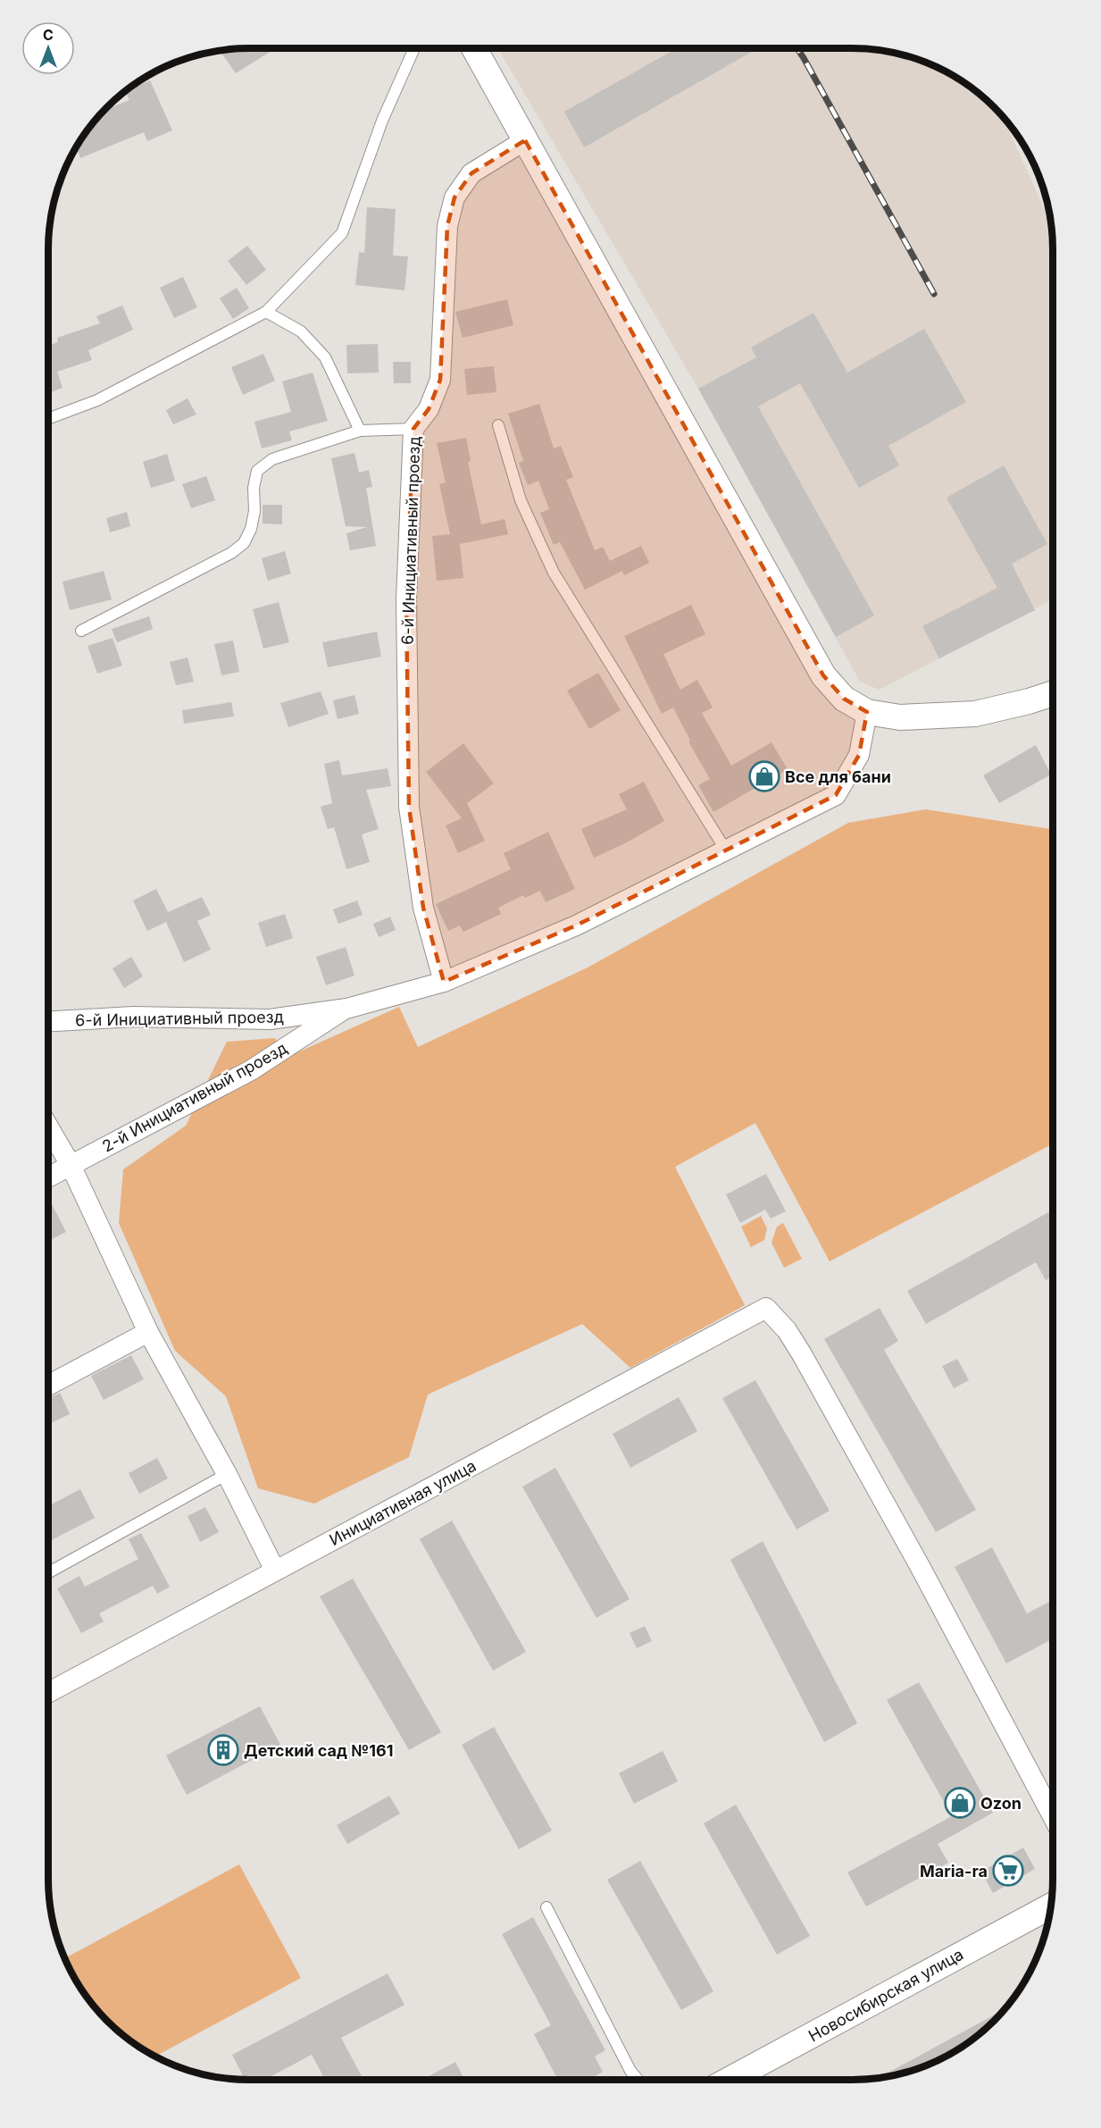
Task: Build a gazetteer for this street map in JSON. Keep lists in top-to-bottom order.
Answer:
{
  "streets": {
    "street": [
      "6-й Инициативный проезд",
      "2-й Инициативный проезд",
      "Инициативная улица",
      "Новосибирская улица"
    ]
  },
  "crossings": [
    ["6-й Инициативный проезд", "2-й Инициативный проезд"]
  ],
  "places": {
    "shop": ["Все для бани", "Ozon"],
    "building": ["Детский сад №161"],
    "supermarket": ["Maria-ra"]
  },
  "north": "top"
}
